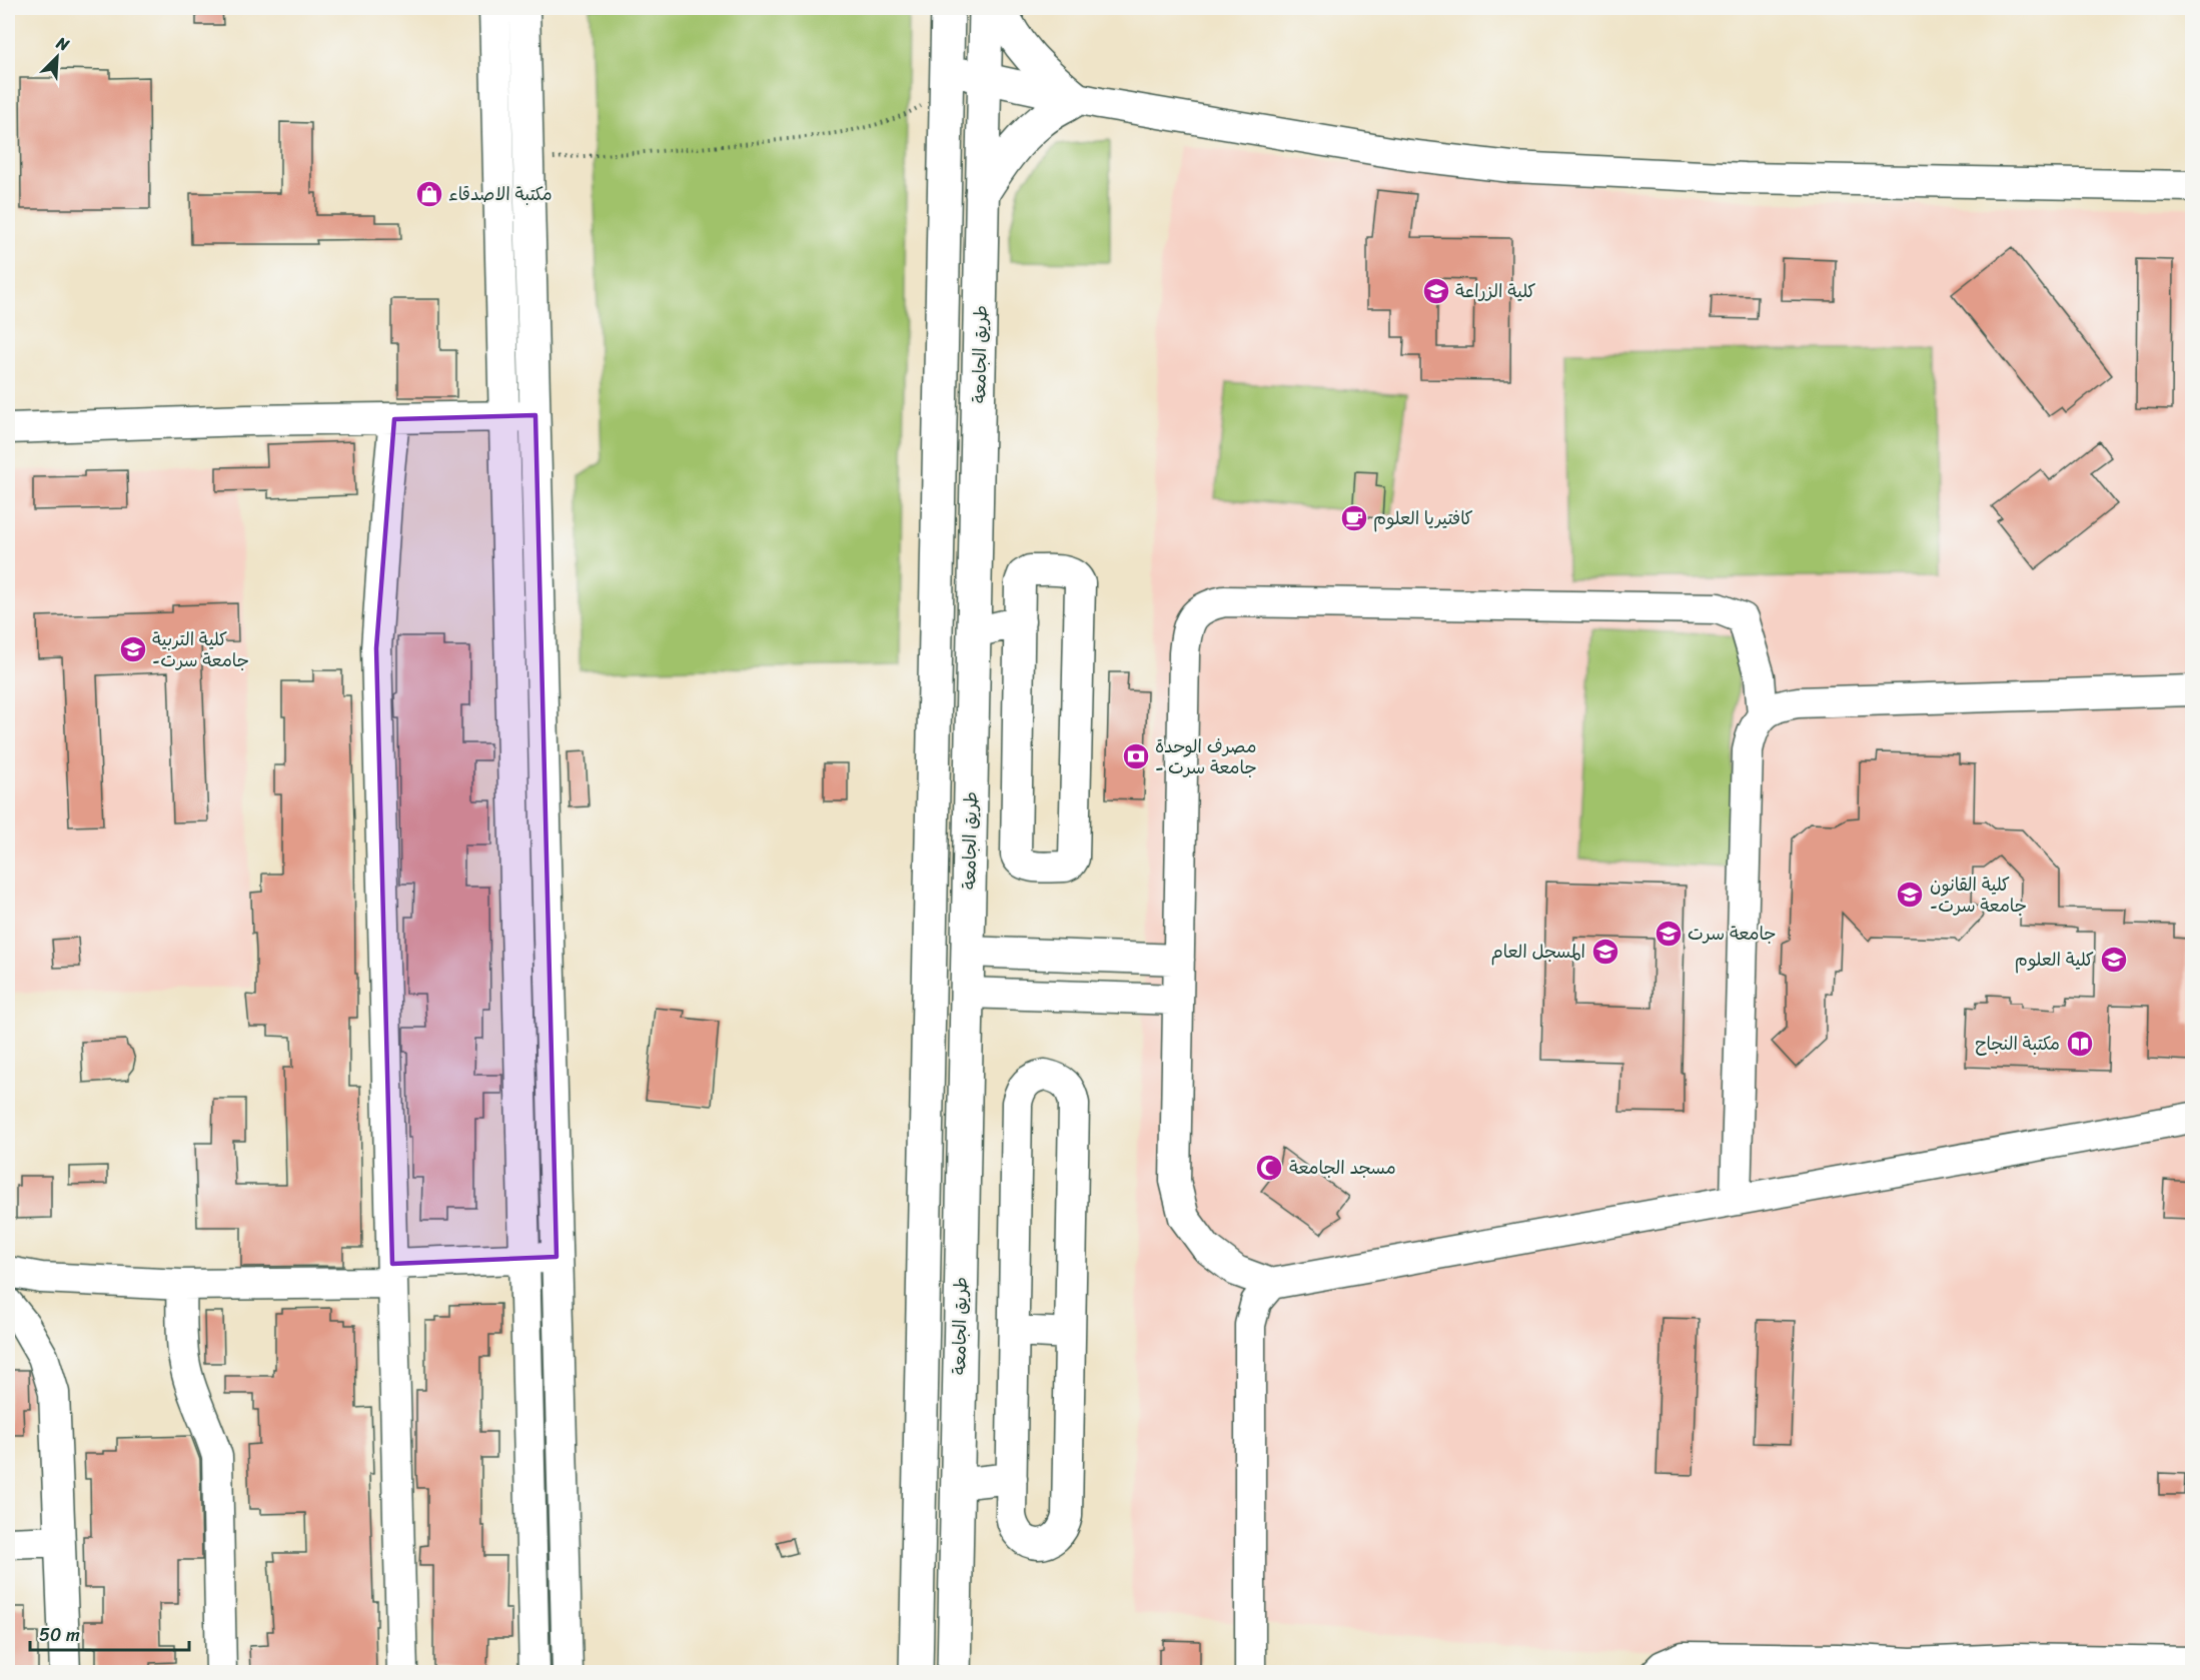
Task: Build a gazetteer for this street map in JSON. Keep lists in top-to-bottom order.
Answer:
{
  "streets": {
    "highway": ["طريق الجامعة"]
  },
  "places": {
    "shop": ["مكتبة الاصدقاء"],
    "school or university": [
      "كلية الزراعة",
      "كلية التربية -جامعة سرت",
      "كلية القانون -جامعة سرت",
      "جامعة سرت",
      "المسجل العام",
      "كلية العلوم"
    ],
    "cafe": ["كافتيريا العلوم"],
    "bank": ["مصرف الوحدة - جامعة سرت"],
    "library": ["مكتبة النجاح"],
    "mosque": ["مسجد الجامعة"]
  },
  "scale_bar": "50 m",
  "north": "top right"
}
